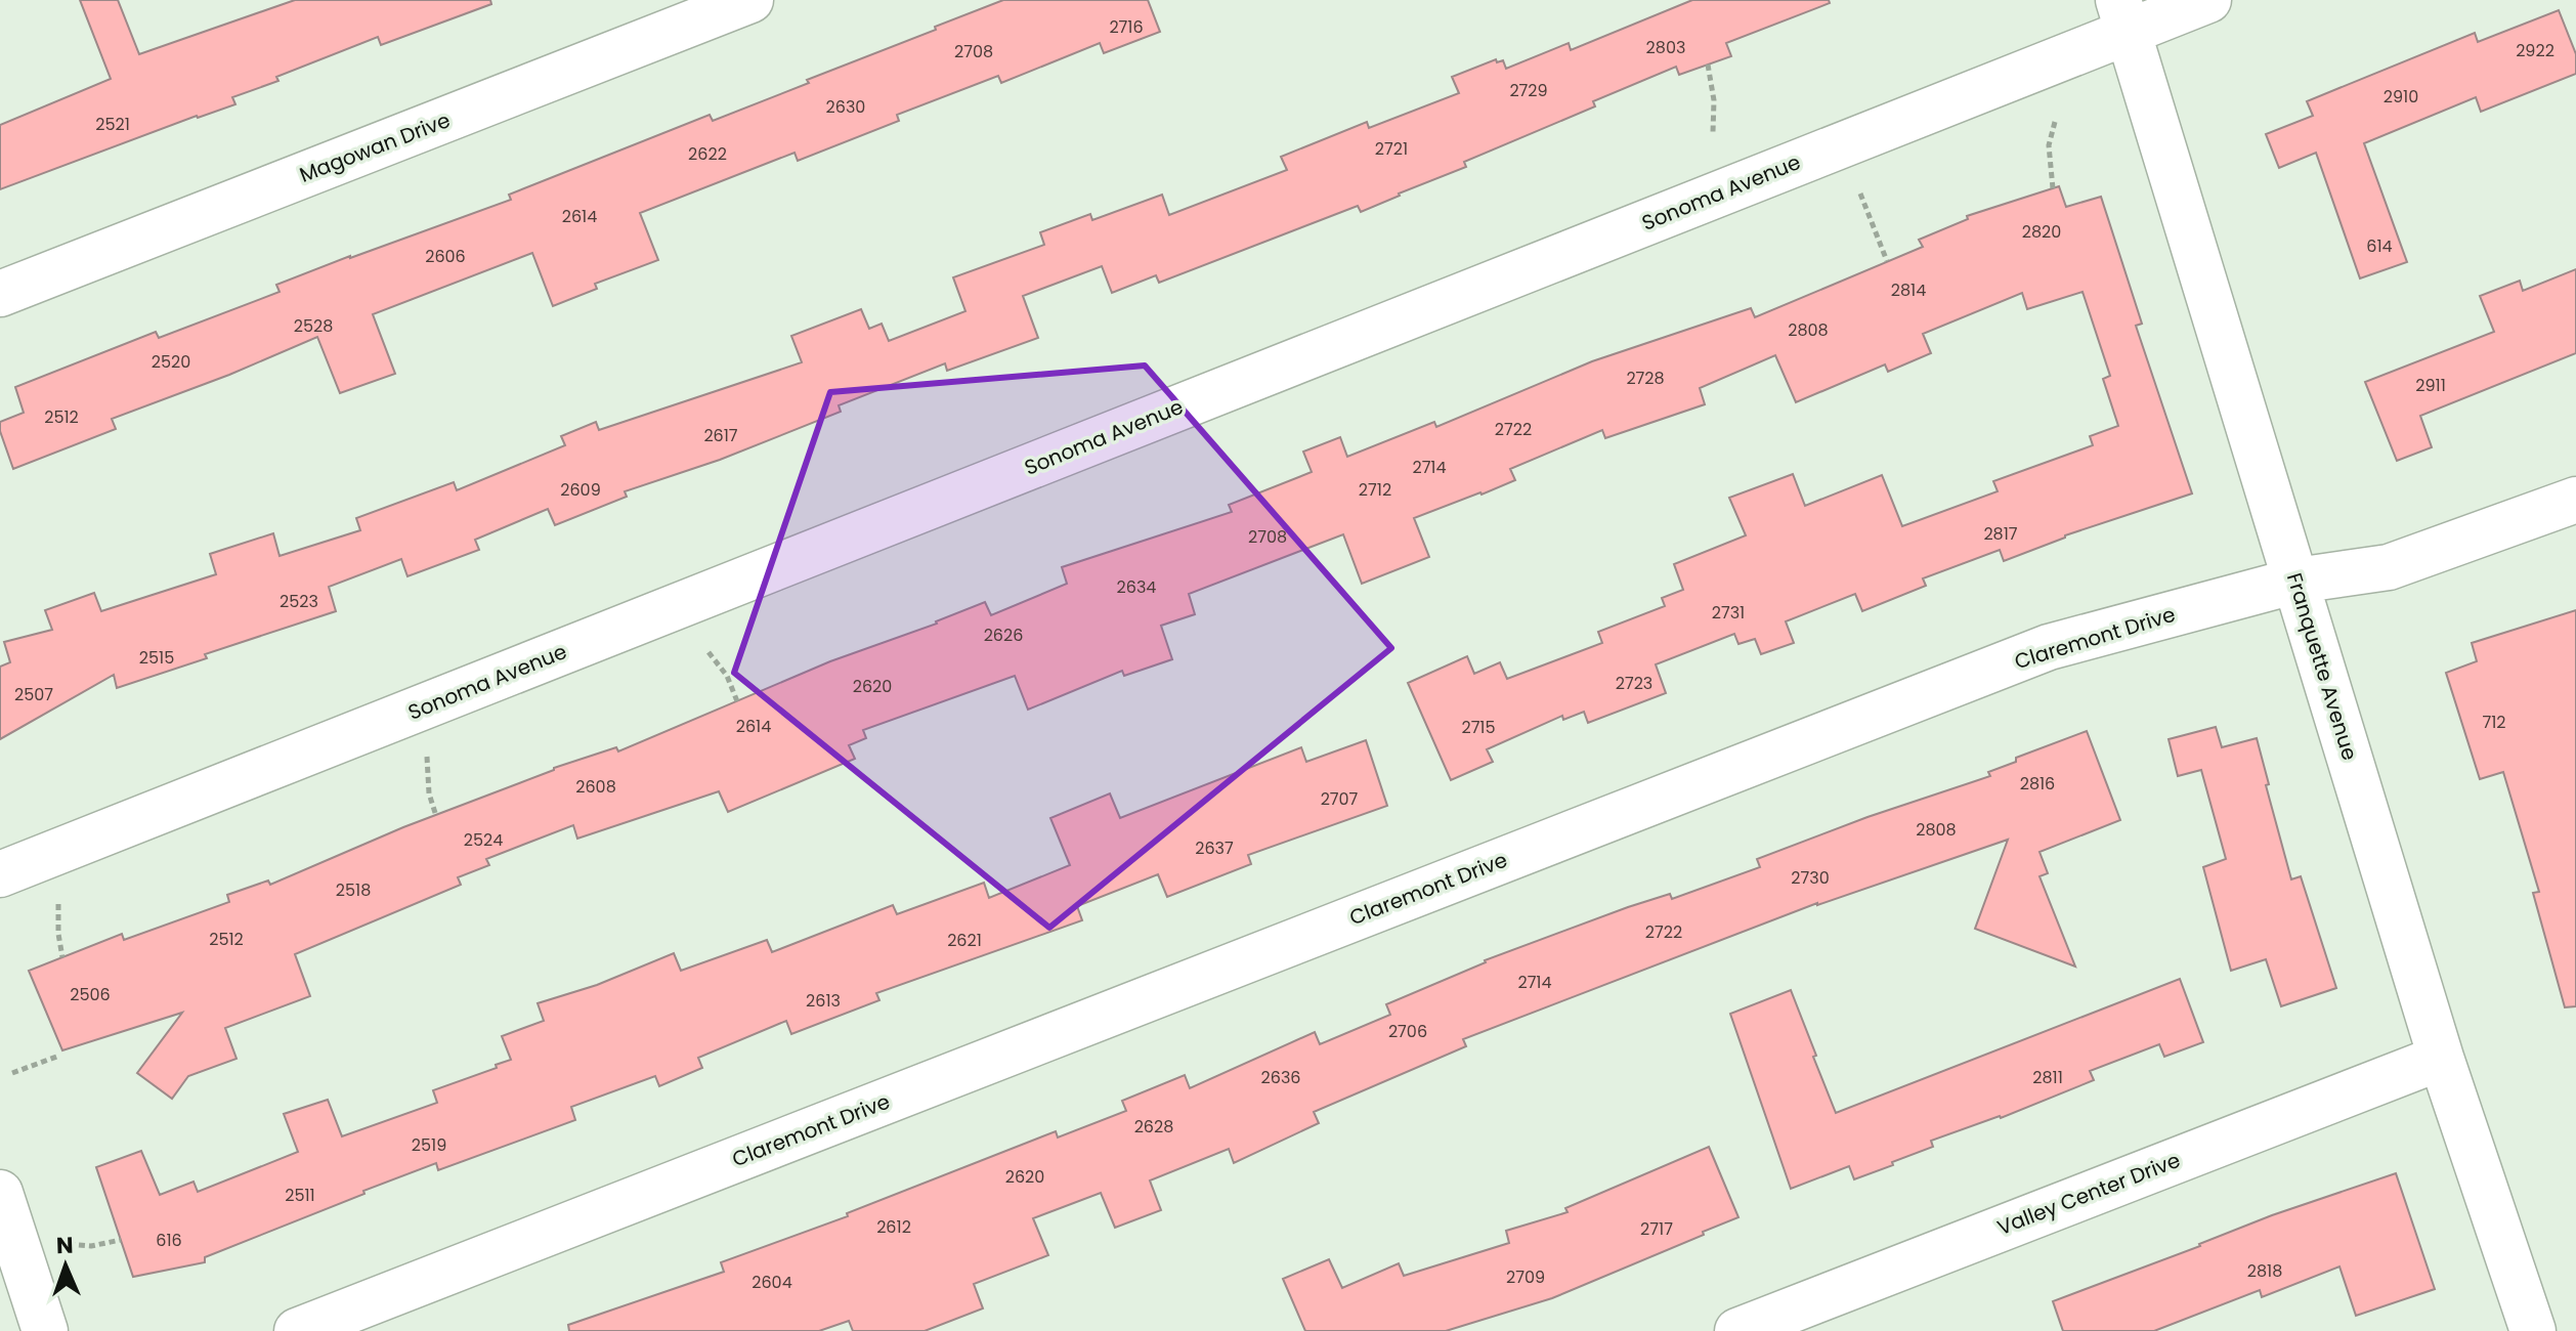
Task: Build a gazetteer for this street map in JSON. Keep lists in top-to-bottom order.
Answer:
{
  "streets": {
    "street": [
      "Magowan Drive",
      "Sonoma Avenue",
      "Claremont Drive",
      "Franquette Avenue",
      "Valley Center Drive"
    ]
  },
  "crossings": [
    ["Sonoma Avenue", "Franquette Avenue"],
    ["Claremont Drive", "Franquette Avenue"],
    ["Franquette Avenue", "Valley Center Drive"]
  ],
  "house_numbers": [
    "2716",
    "2803",
    "2922",
    "2708",
    "2729",
    "2910",
    "2630",
    "2521",
    "2721",
    "2622",
    "2614",
    "2820",
    "614",
    "2606",
    "2814",
    "2528",
    "2808",
    "2520",
    "2728",
    "2911",
    "2512",
    "2722",
    "2617",
    "2714",
    "2609",
    "2712",
    "2817",
    "2708",
    "2634",
    "2523",
    "2731",
    "2626",
    "2515",
    "2723",
    "2620",
    "2507",
    "712",
    "2614",
    "2715",
    "2816",
    "2608",
    "2707",
    "2808",
    "2524",
    "2637",
    "2730",
    "2518",
    "2722",
    "2512",
    "2621",
    "2714",
    "2506",
    "2613",
    "2706",
    "2636",
    "2811",
    "2628",
    "2519",
    "2620",
    "2511",
    "2612",
    "2717",
    "616",
    "2818",
    "2709",
    "2604"
  ],
  "north": "top"
}
